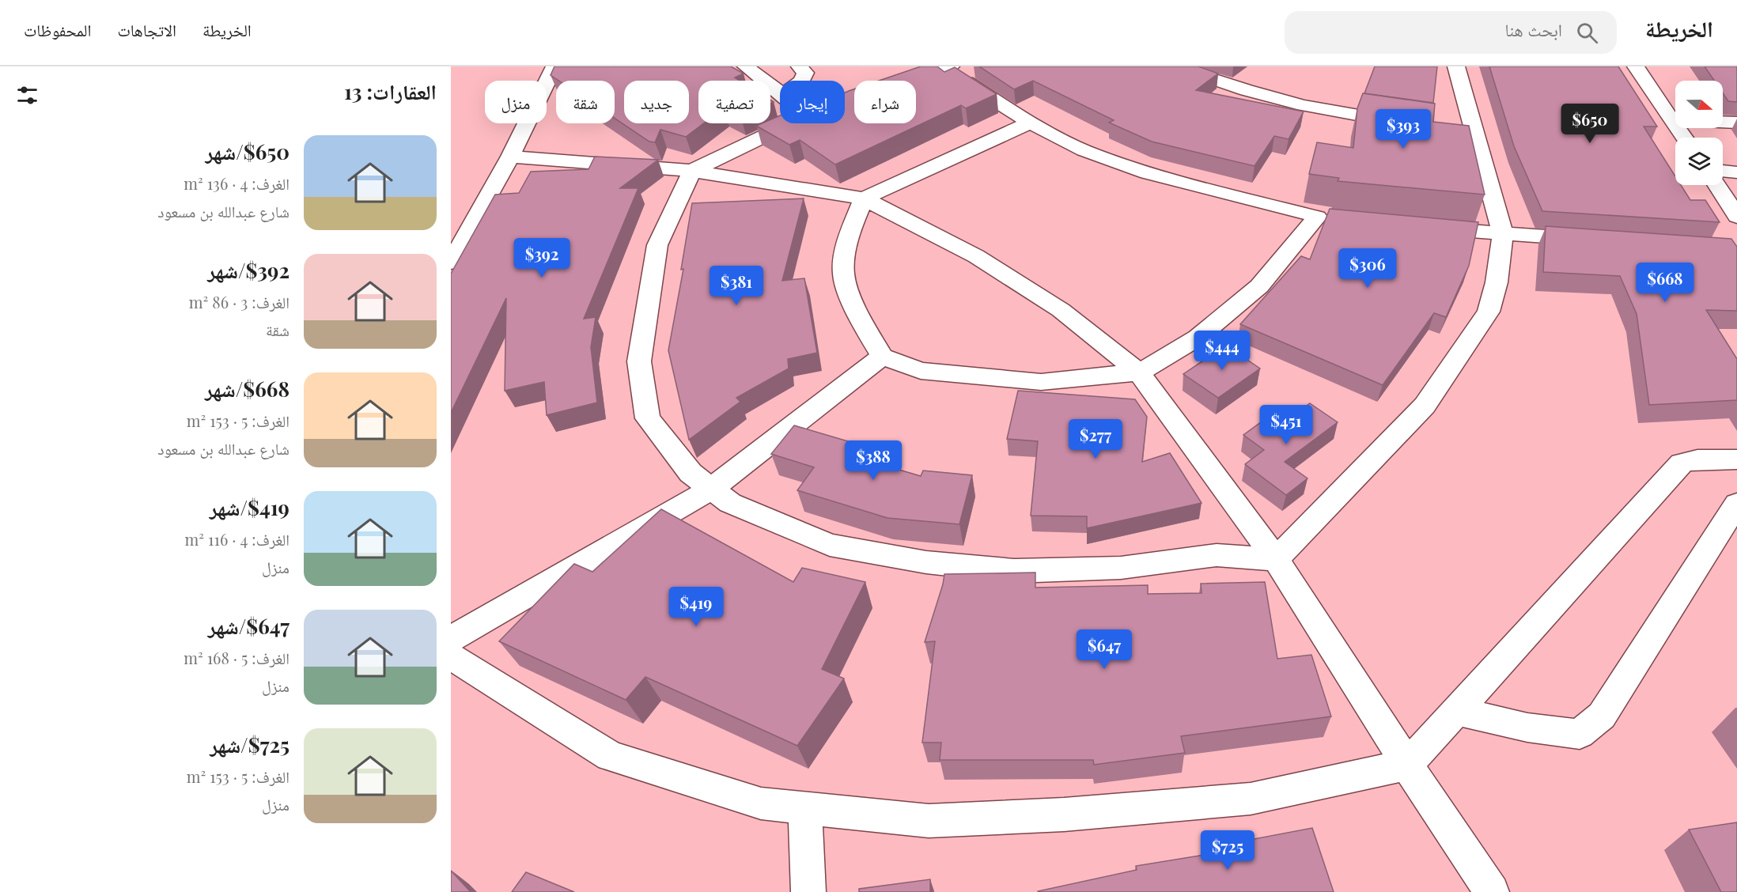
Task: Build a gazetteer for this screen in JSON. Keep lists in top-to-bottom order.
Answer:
{
  "north": "right",
  "page": {
    "header": "الخريطة",
    "search": "ابحث هنا",
    "nav": ["الخريطة", "الاتجاهات", "المحفوظات"],
    "heading": "العقارات: 13",
    "chip": [
      "شراء",
      "إيجار",
      "تصفية",
      "جديد",
      "شقة",
      "منزل"
    ],
    "price": [
      "$650",
      "$393",
      "$392",
      "$306",
      "$668",
      "$381",
      "$444",
      "$451",
      "$277",
      "$388",
      "$419",
      "$647",
      "$725"
    ],
    "list": [
      {
        "name": "$650/شهر",
        "note": "الغرف: 4 · 136 m² · شارع عبدالله بن مسعود"
      },
      {
        "name": "$392/شهر",
        "note": "الغرف: 3 · 86 m² · شقة"
      },
      {
        "name": "$668/شهر",
        "note": "الغرف: 5 · 153 m² · شارع عبدالله بن مسعود"
      },
      {
        "name": "$419/شهر",
        "note": "الغرف: 4 · 116 m² · منزل"
      },
      {
        "name": "$647/شهر",
        "note": "الغرف: 5 · 168 m² · منزل"
      },
      {
        "name": "$725/شهر",
        "note": "الغرف: 5 · 153 m² · منزل"
      }
    ]
  }
}
